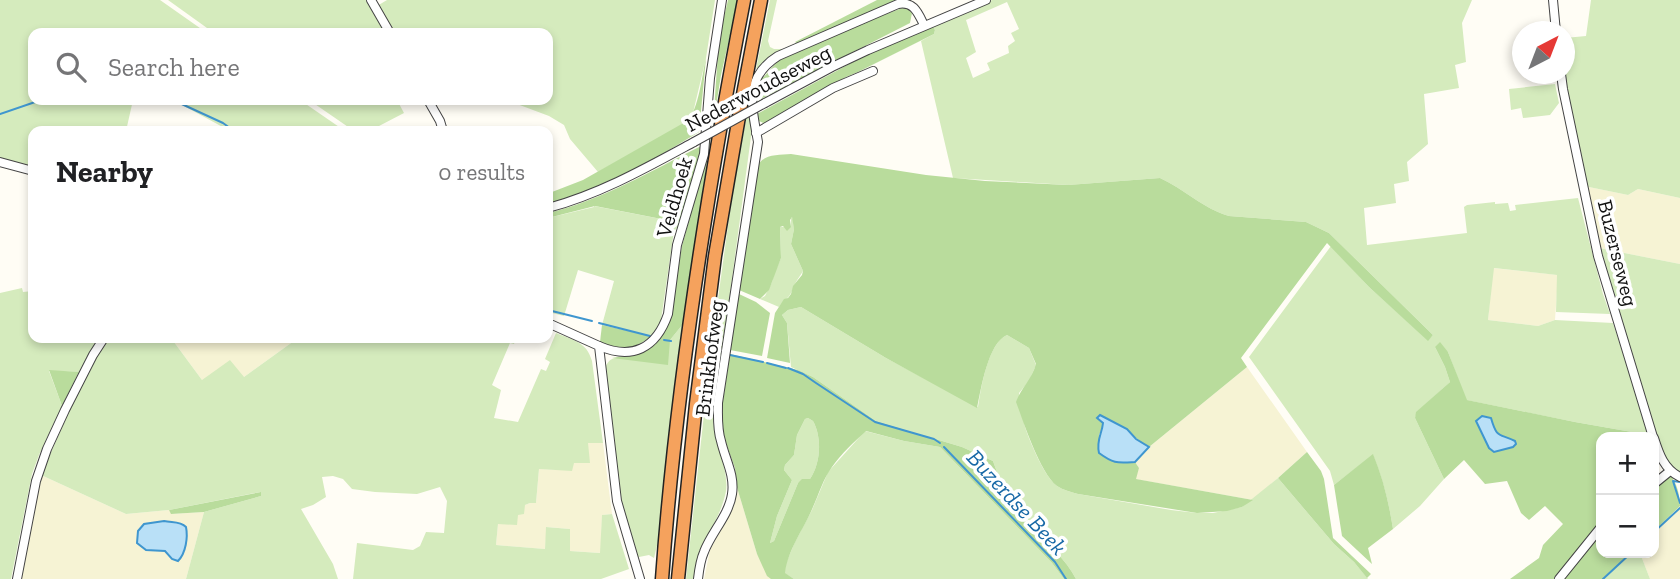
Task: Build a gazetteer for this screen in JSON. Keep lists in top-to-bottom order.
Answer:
{
  "streets": {
    "street": [
      "Nederwoudseweg",
      "Veldhoek",
      "Buzerseweg",
      "Brinkhofweg"
    ]
  },
  "crossings": [
    ["Nederwoudseweg", "Brinkhofweg"]
  ],
  "water": ["Buzerdse Beek"],
  "north": "top right",
  "page": {
    "search": "Search here",
    "heading": ["Nearby", "0 results"],
    "map_buttons": ["+", "−"]
  }
}
